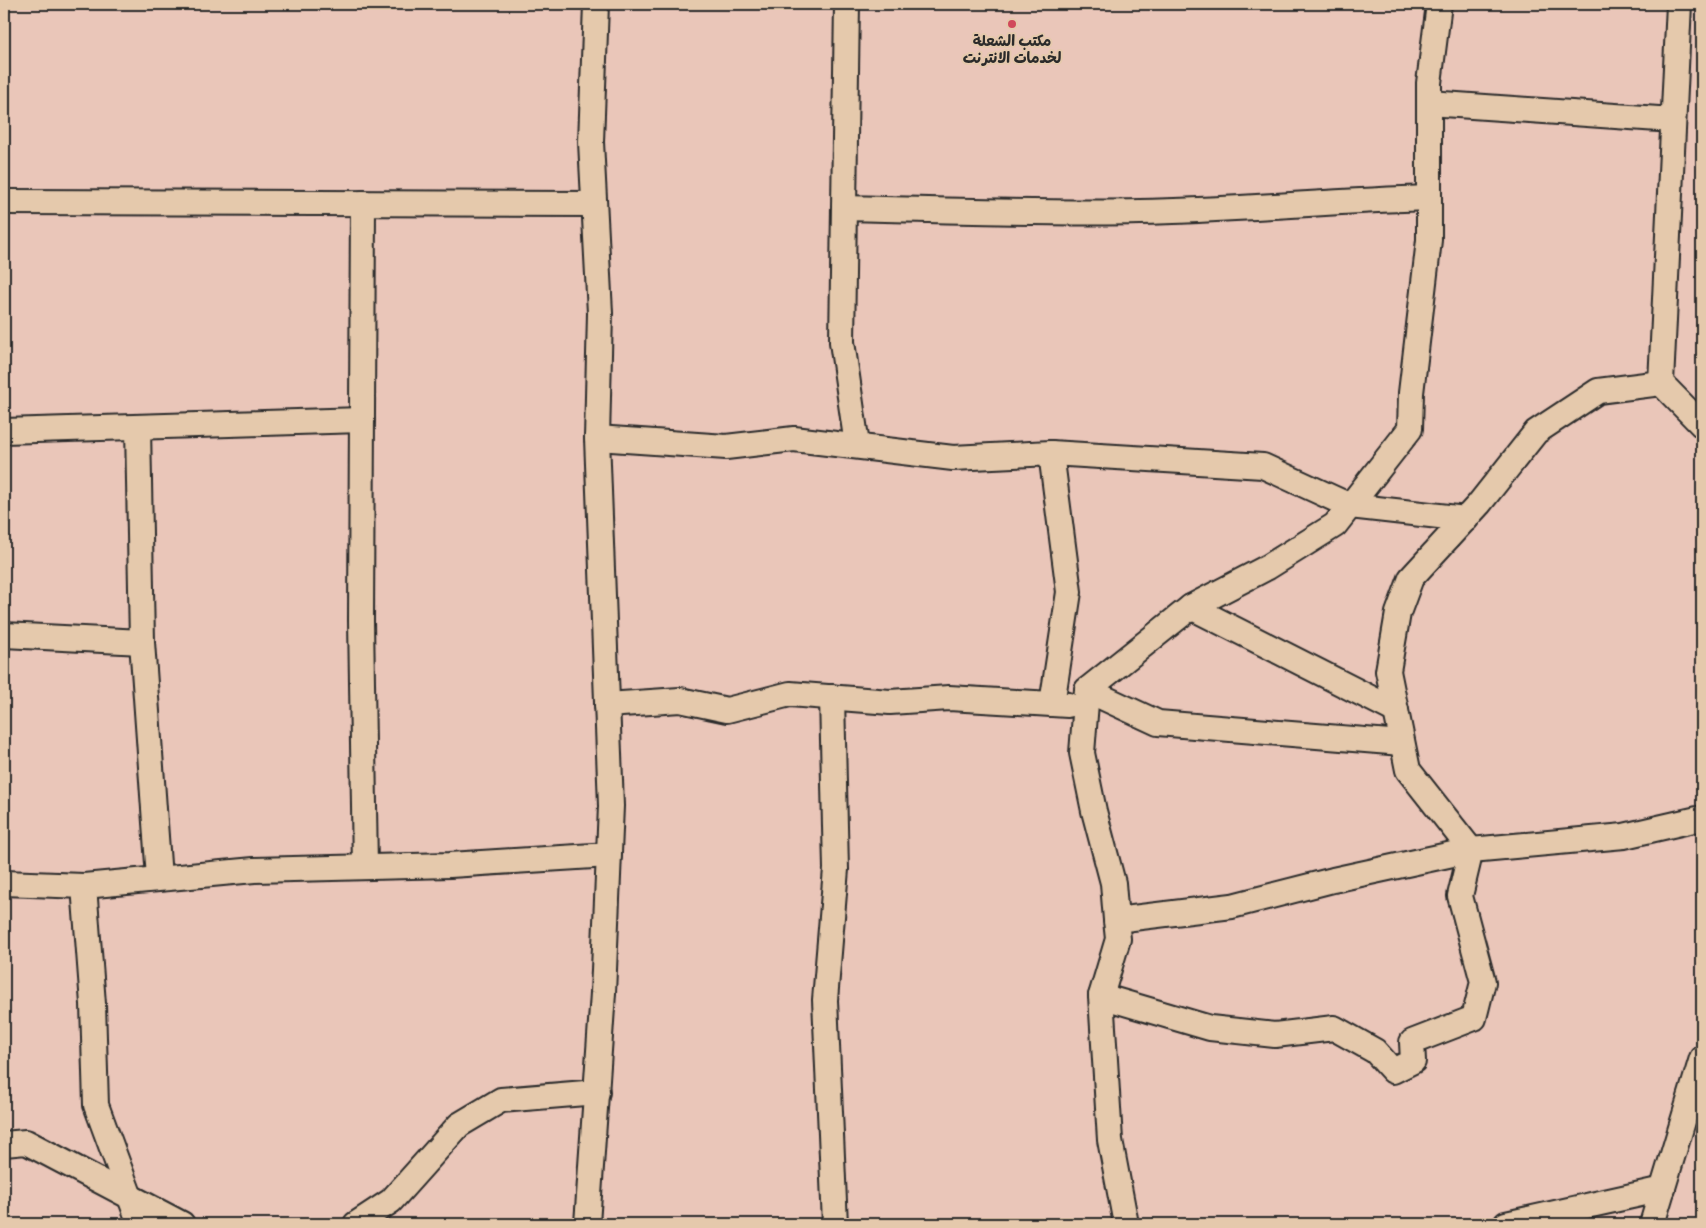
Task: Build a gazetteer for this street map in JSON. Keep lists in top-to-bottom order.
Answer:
{
  "places": ["مكتب الشعلة لخدمات الانترنت"]
}
